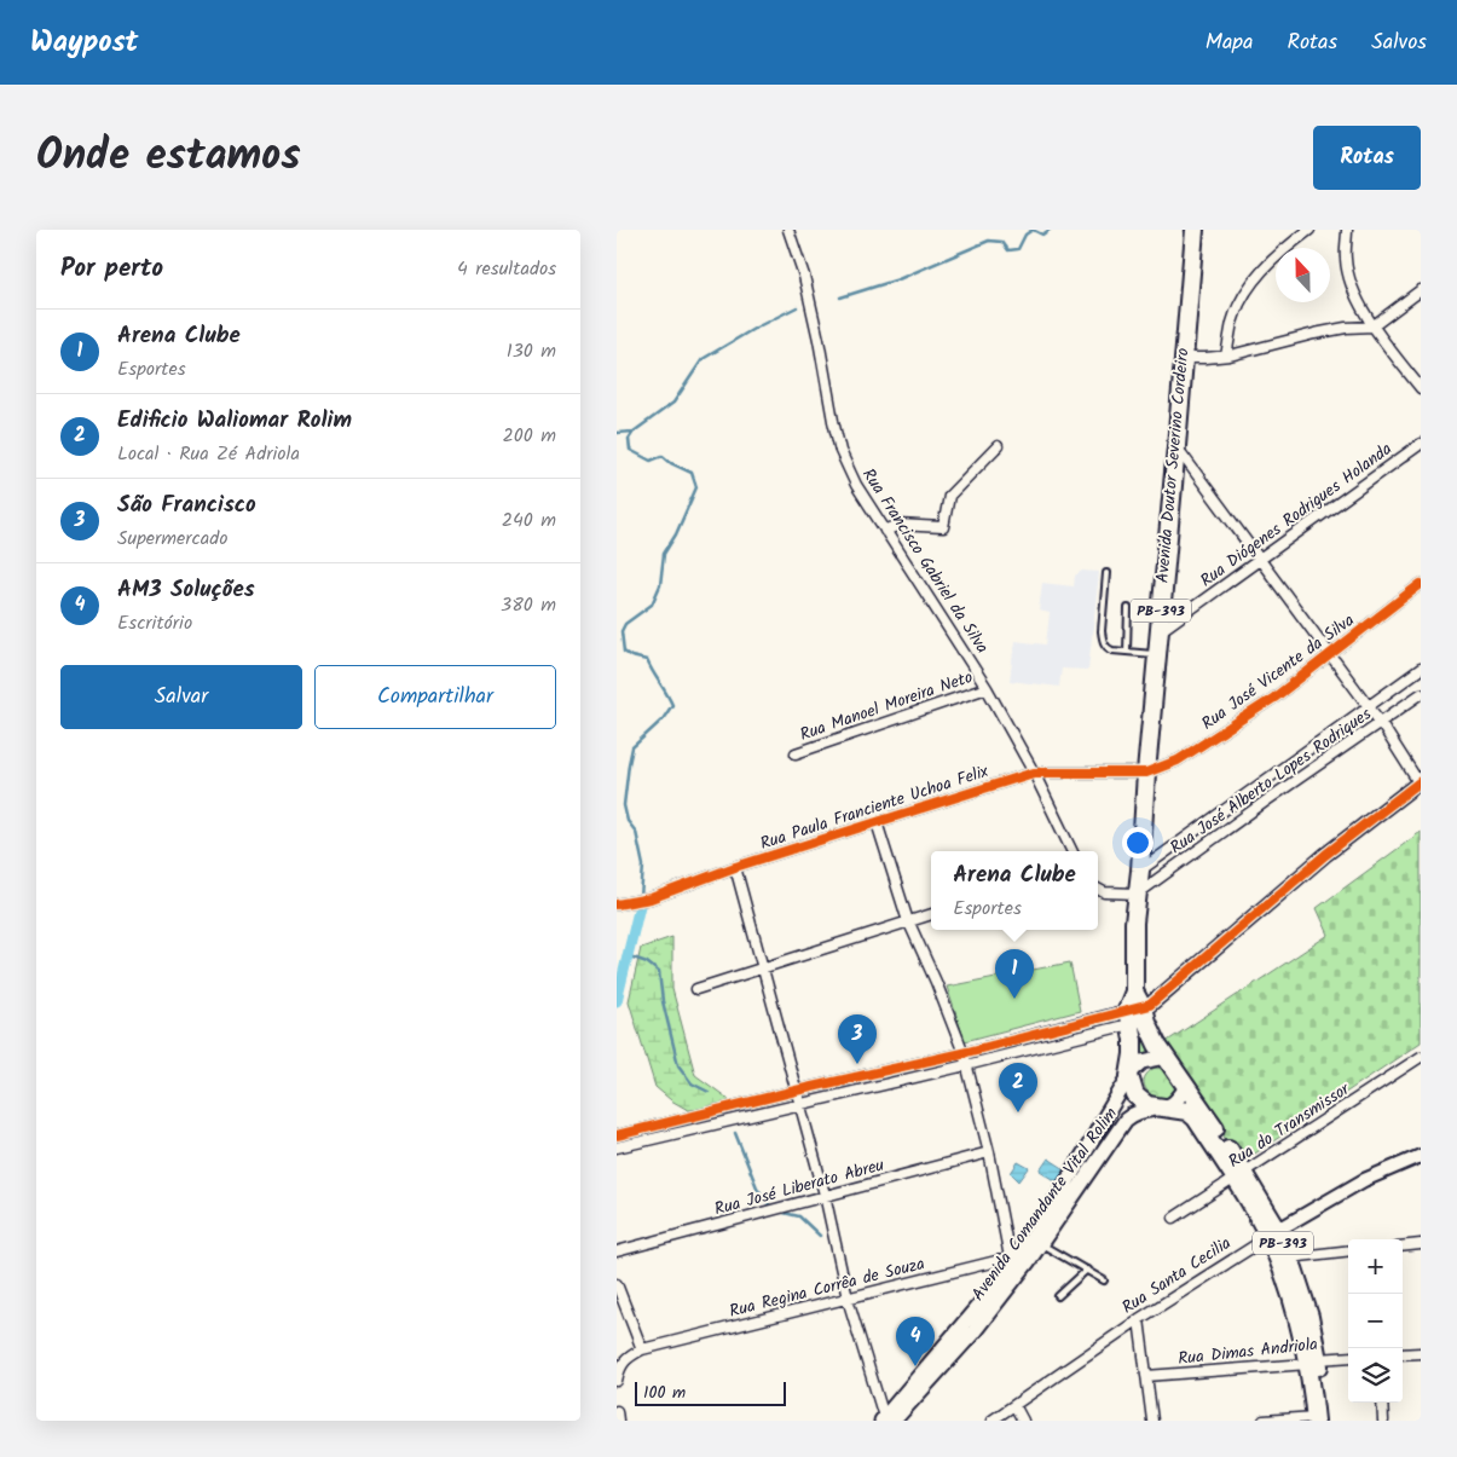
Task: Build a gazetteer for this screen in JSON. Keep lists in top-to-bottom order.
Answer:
{
  "streets": {
    "highway": ["Avenida Doutor Severino Cordeiro", "PB-393"],
    "main road": ["Avenida Comandante Vital Rolim"],
    "street": [
      "Rua Diógenes Rodrigues Holanda",
      "Rua Francisco Gabriel da Silva",
      "Rua José Vicente da Silva",
      "Rua Manoel Moreira Neto",
      "Rua José Alberto Lopes Rodriques",
      "Rua Paula Franciente Uchoa Felix",
      "Rua do Transmissor",
      "Rua José Liberato Abreu",
      "Rua Santa Cecilia",
      "Rua Regina Corrêa de Souza",
      "Rua Dimas Andriola"
    ]
  },
  "crossings": [
    ["Avenida Doutor Severino Cordeiro", "Rua Diógenes Rodrigues Holanda"],
    ["Avenida Doutor Severino Cordeiro", "PB-393"],
    ["Avenida Doutor Severino Cordeiro", "Rua José Vicente da Silva"],
    ["Avenida Doutor Severino Cordeiro", "Rua José Alberto Lopes Rodriques"],
    ["Avenida Doutor Severino Cordeiro", "Rua Paula Franciente Uchoa Felix"],
    ["Avenida Doutor Severino Cordeiro", "Avenida Comandante Vital Rolim"],
    ["Rua Francisco Gabriel da Silva", "Rua Manoel Moreira Neto"],
    ["Rua Francisco Gabriel da Silva", "Rua Paula Franciente Uchoa Felix"],
    ["PB-393", "Rua do Transmissor"],
    ["PB-393", "Avenida Comandante Vital Rolim"],
    ["PB-393", "Rua Santa Cecilia"],
    ["PB-393", "Rua Dimas Andriola"],
    ["Rua José Vicente da Silva", "Rua Paula Franciente Uchoa Felix"],
    ["Avenida Comandante Vital Rolim", "Rua Regina Corrêa de Souza"]
  ],
  "scale_bar": "100 m",
  "north": "top",
  "page": {
    "header": "Waypost",
    "nav": ["Mapa", "Rotas", "Salvos"],
    "title": "Onde estamos",
    "buttons": [
      "Rotas",
      ["Salvar", "Compartilhar"]
    ],
    "heading": ["Por perto", "4 resultados"],
    "list": [
      {
        "mark": "1",
        "name": "Arena Clube",
        "note": "Esportes",
        "value": "130 m"
      },
      {
        "mark": "2",
        "name": "Edificio Waliomar Rolim",
        "note": "Local · Rua Zé Adriola",
        "value": "200 m"
      },
      {
        "mark": "3",
        "name": "São Francisco",
        "note": "Supermercado",
        "value": "240 m"
      },
      {
        "mark": "4",
        "name": "AM3 Soluções",
        "note": "Escritório",
        "value": "380 m"
      }
    ],
    "popup": ["Arena Clube", "Esportes"],
    "pins": [
      "1",
      "3",
      "2",
      "4"
    ],
    "map_buttons": ["+", "−"],
    "scale": "100 m"
  }
}
